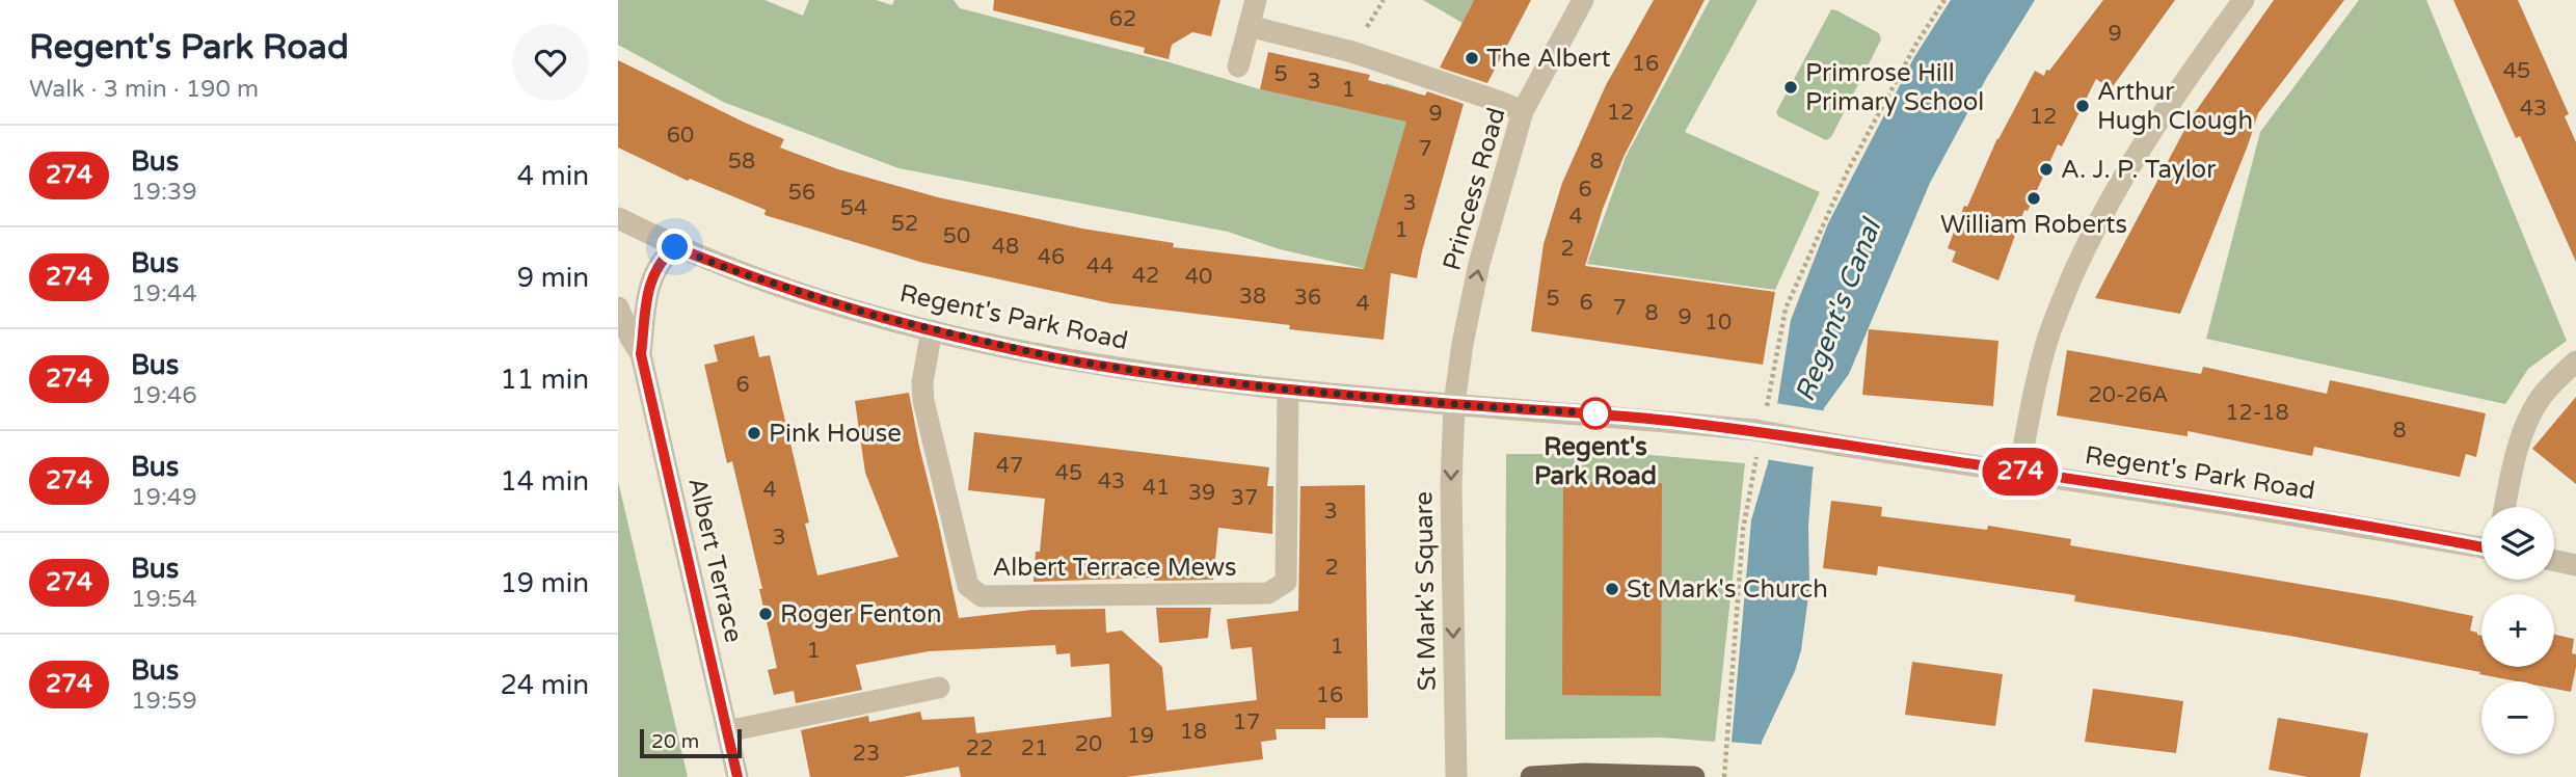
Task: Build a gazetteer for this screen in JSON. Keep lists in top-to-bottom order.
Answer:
{
  "streets": {
    "street": [
      "Princess Road",
      "Regent's Park Road",
      "Albert Terrace",
      "Albert Terrace Mews",
      "St Mark's Square"
    ]
  },
  "crossings": [
    ["Princess Road", "Regent's Park Road"],
    ["Princess Road", "St Mark's Square"],
    ["Regent's Park Road", "Albert Terrace"],
    ["Regent's Park Road", "Albert Terrace Mews"],
    ["Regent's Park Road", "St Mark's Square"]
  ],
  "one_way": ["Princess Road", "St Mark's Square"],
  "water": ["Regent's Canal"],
  "places": [
    "The Albert",
    "Primrose Hill Primary School",
    "Arthur Hugh Clough",
    "A. J. P. Taylor",
    "William Roberts",
    "Regent's Park Road",
    "Pink House",
    "St Mark's Church",
    "Roger Fenton"
  ],
  "lines": ["bus line 274"],
  "house_numbers": [
    "62",
    "9",
    "16",
    "45",
    "5",
    "3",
    "1",
    "43",
    "12",
    "9",
    "12",
    "60",
    "7",
    "58",
    "8",
    "6",
    "56",
    "3",
    "54",
    "4",
    "52",
    "1",
    "50",
    "48",
    "2",
    "46",
    "44",
    "42",
    "40",
    "38",
    "36",
    "5",
    "6",
    "4",
    "7",
    "8",
    "9",
    "10",
    "6",
    "20-26A",
    "12-18",
    "8",
    "47",
    "45",
    "43",
    "41",
    "4",
    "39",
    "37",
    "3",
    "3",
    "2",
    "1",
    "1",
    "16",
    "17",
    "18",
    "19",
    "20",
    "22",
    "21",
    "23"
  ],
  "scale_bar": "20 m",
  "page": {
    "heading": ["Regent's Park Road", "Walk · 3 min · 190 m"],
    "on_map": "274",
    "list": [
      {
        "mark": "274",
        "name": "Bus",
        "note": "19:39",
        "value": "4 min"
      },
      {
        "mark": "274",
        "name": "Bus",
        "note": "19:44",
        "value": "9 min"
      },
      {
        "mark": "274",
        "name": "Bus",
        "note": "19:46",
        "value": "11 min"
      },
      {
        "mark": "274",
        "name": "Bus",
        "note": "19:49",
        "value": "14 min"
      },
      {
        "mark": "274",
        "name": "Bus",
        "note": "19:54",
        "value": "19 min"
      },
      {
        "mark": "274",
        "name": "Bus",
        "note": "19:59",
        "value": "24 min"
      }
    ],
    "map_buttons": ["+", "−"],
    "scale": "20 m"
  }
}
